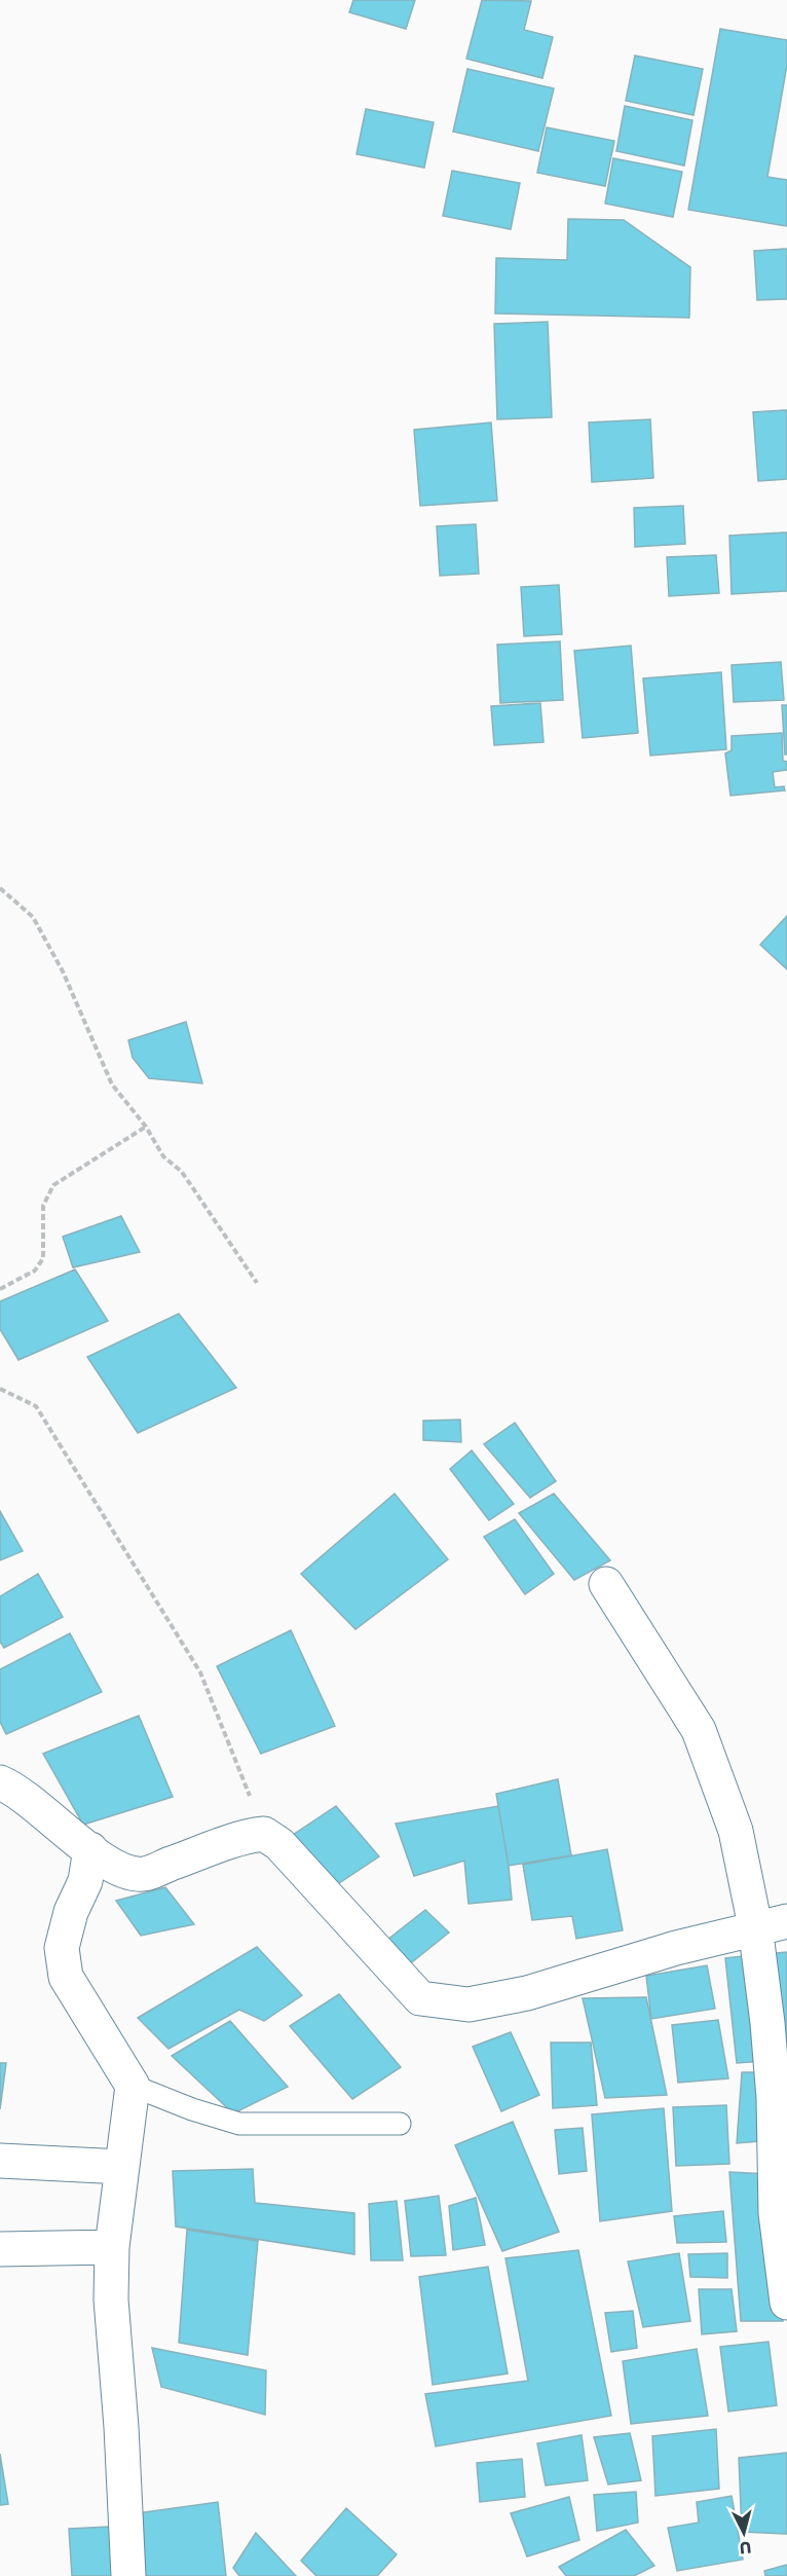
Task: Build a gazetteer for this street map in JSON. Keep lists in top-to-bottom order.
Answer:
{
  "north": "bottom"
}
